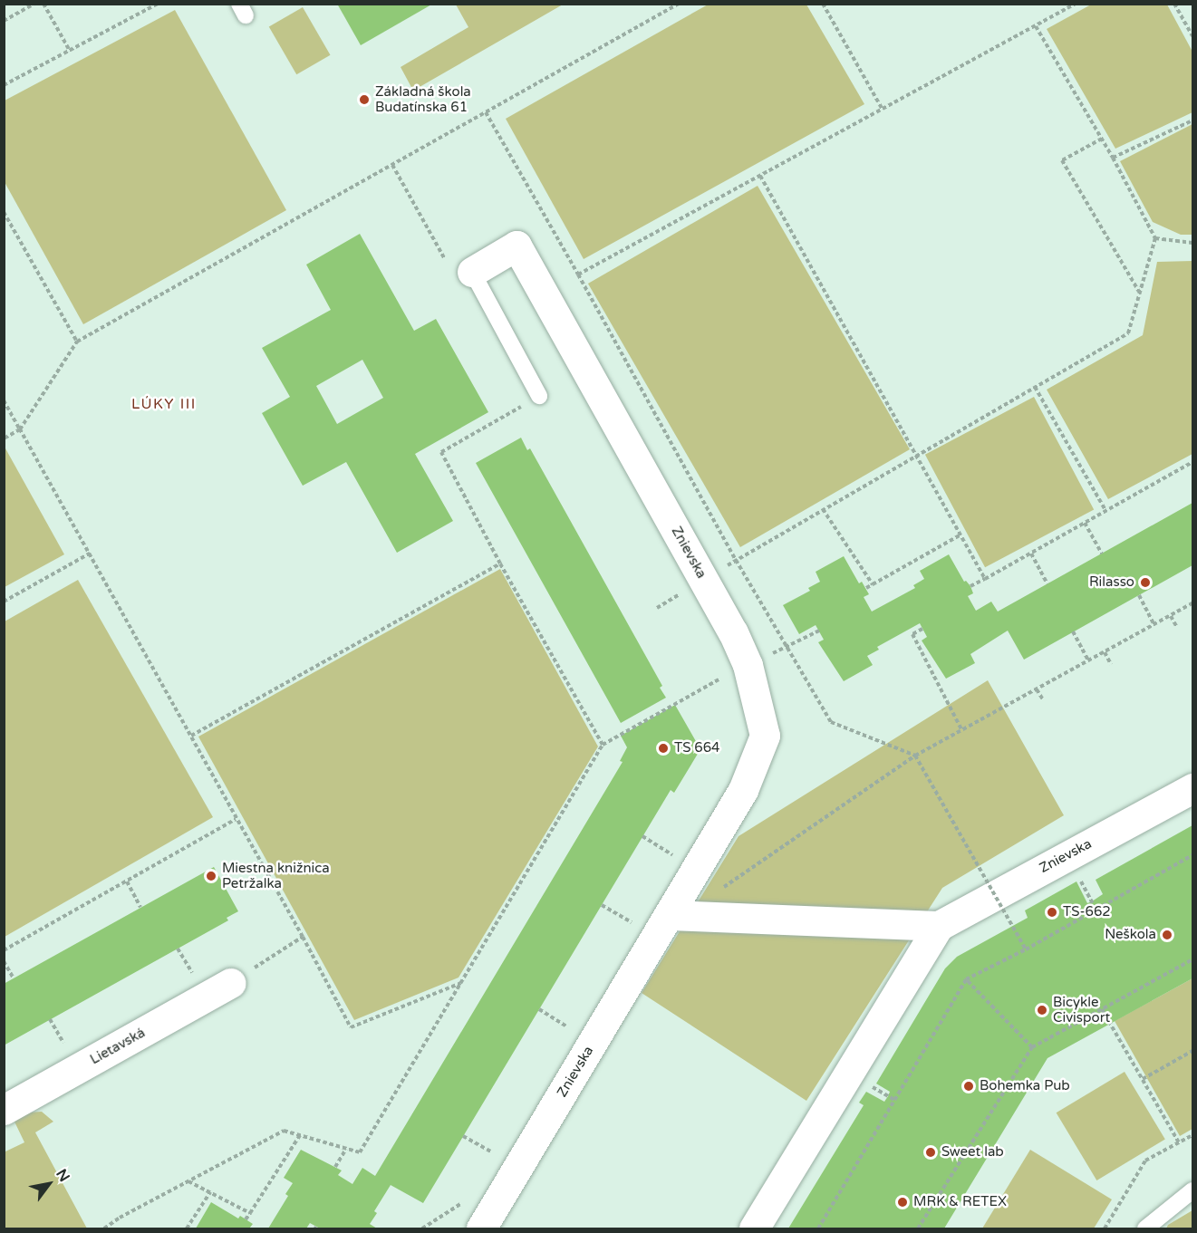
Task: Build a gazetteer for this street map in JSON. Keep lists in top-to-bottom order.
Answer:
{
  "streets": {
    "street": ["Znievska", "Lietavská"]
  },
  "districts": ["LÚKY III"],
  "places": [
    "Základná škola Budatínska 61",
    "Rilasso",
    "TS 664",
    "Miestna knižnica Petržalka",
    "TS-662",
    "Neškola",
    "Bicykle Civisport",
    "Bohemka Pub",
    "Sweet lab",
    "MRK & RETEX"
  ],
  "north": "top right"
}
